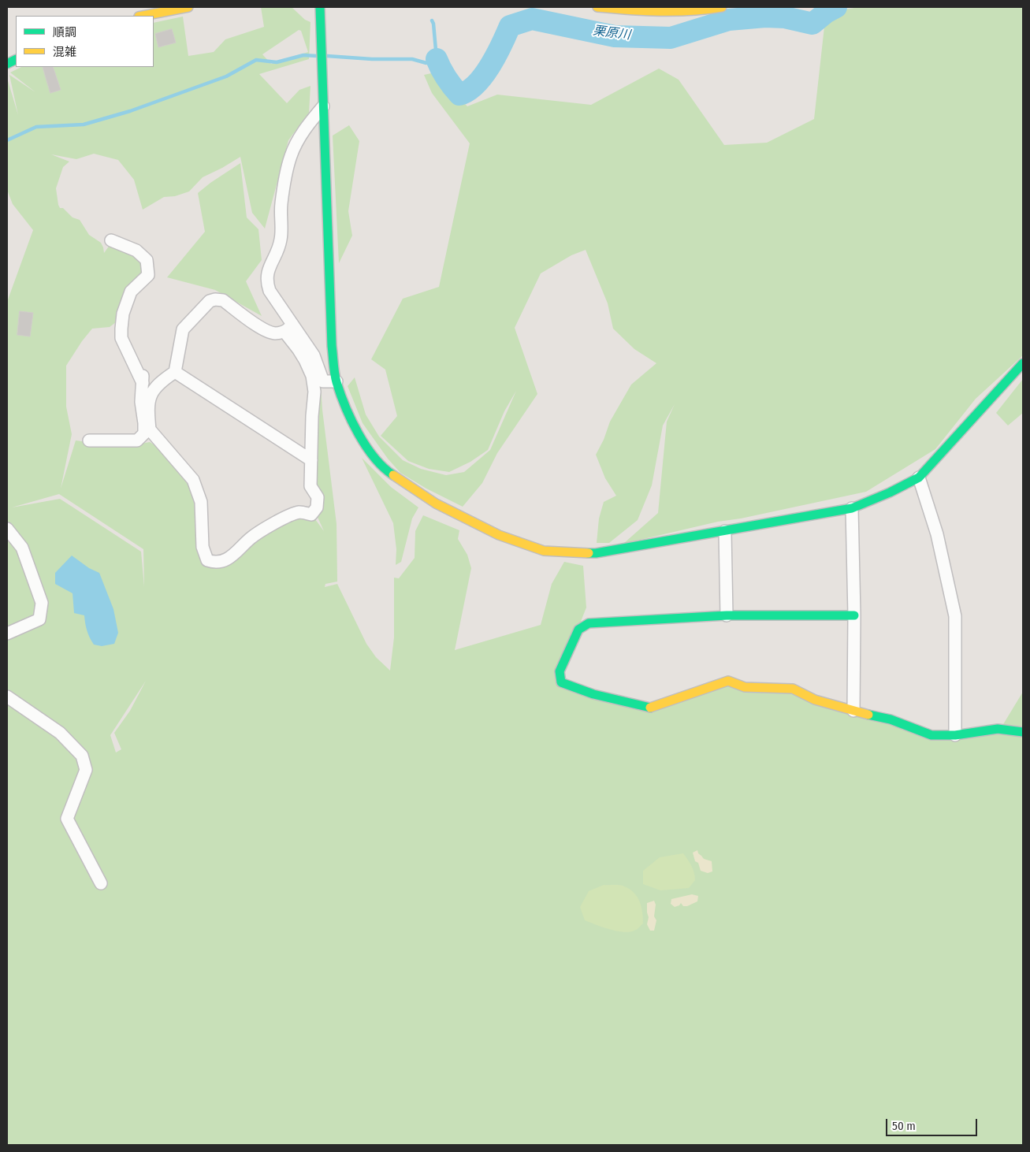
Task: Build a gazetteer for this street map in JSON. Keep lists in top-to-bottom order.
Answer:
{
  "water": ["栗原川"],
  "legend": ["順調", "混雑"],
  "scale_bar": "50 m"
}
